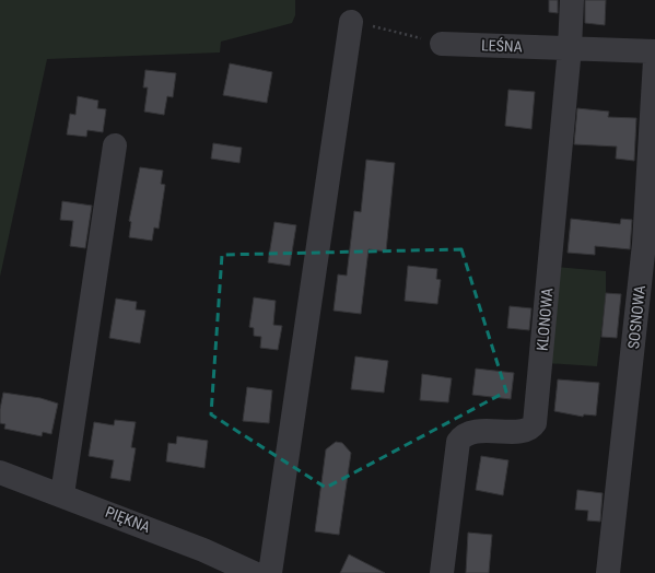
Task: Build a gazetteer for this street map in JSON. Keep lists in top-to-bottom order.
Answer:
{
  "streets": {
    "street": [
      "LEŚNA",
      "SOSNOWA",
      "KLONOWA",
      "PIĘKNA"
    ]
  },
  "crossings": [
    ["LEŚNA", "KLONOWA"]
  ]
}
